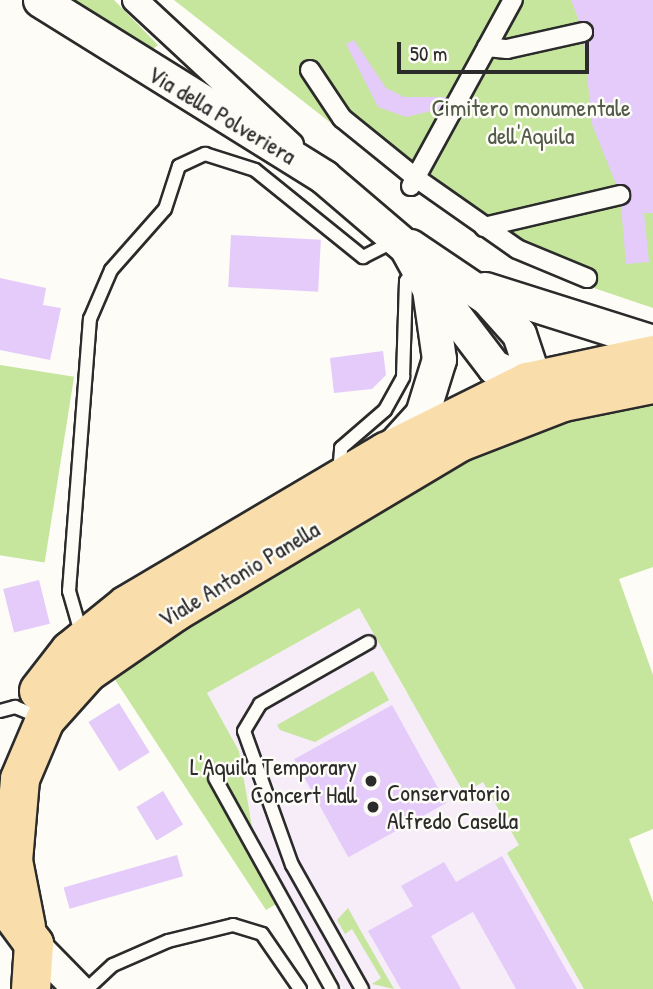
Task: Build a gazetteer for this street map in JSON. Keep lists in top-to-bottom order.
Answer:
{
  "streets": {
    "main road": ["Via della Polveriera", "Viale Antonio Panella"]
  },
  "crossings": [
    ["Via della Polveriera", "Viale Antonio Panella"]
  ],
  "parks": ["Cimitero monumentale dell'Aquila"],
  "places": ["L'Aquila Temporary Concert Hall", "Conservatorio Alfredo Casella"],
  "scale_bar": "50 m"
}
